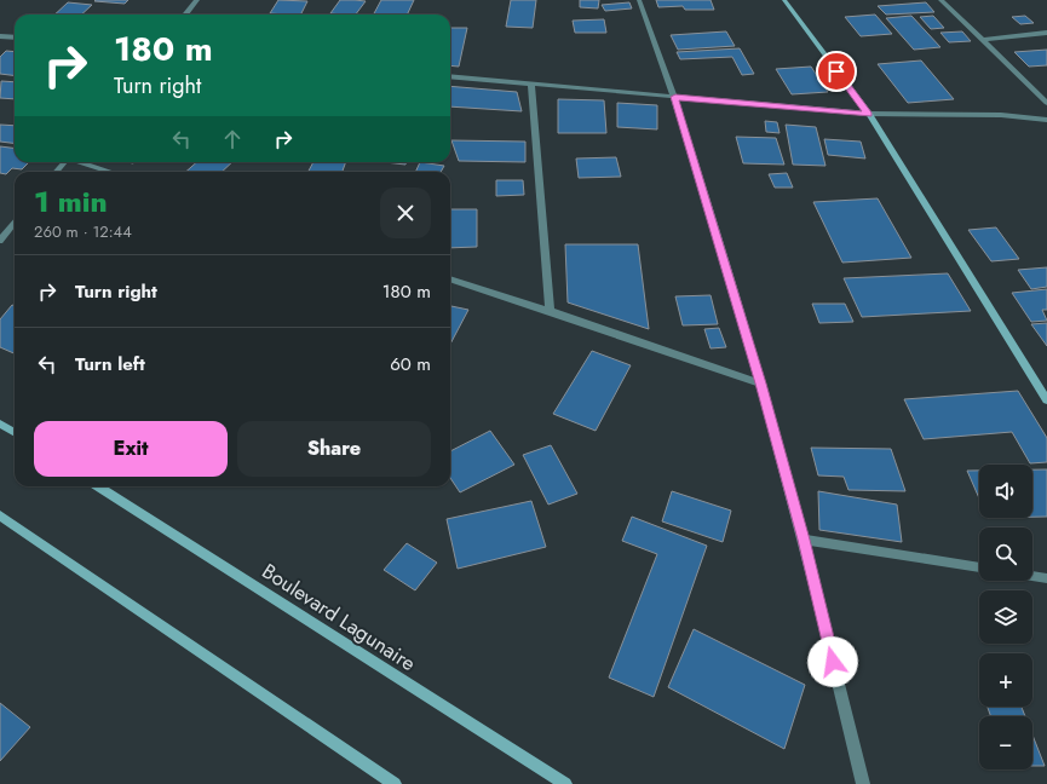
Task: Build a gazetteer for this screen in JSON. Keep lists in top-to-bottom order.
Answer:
{
  "streets": {
    "main road": ["Boulevard Lagunaire"]
  },
  "page": {
    "turn": ["180 m", "Turn right"],
    "heading": ["1 min", "260 m · 12:44"],
    "list": [
      {
        "name": "Turn right",
        "value": "180 m"
      },
      {
        "name": "Turn left",
        "value": "60 m"
      }
    ],
    "buttons": ["Exit", "Share"],
    "map_buttons": ["+", "−"]
  }
}
